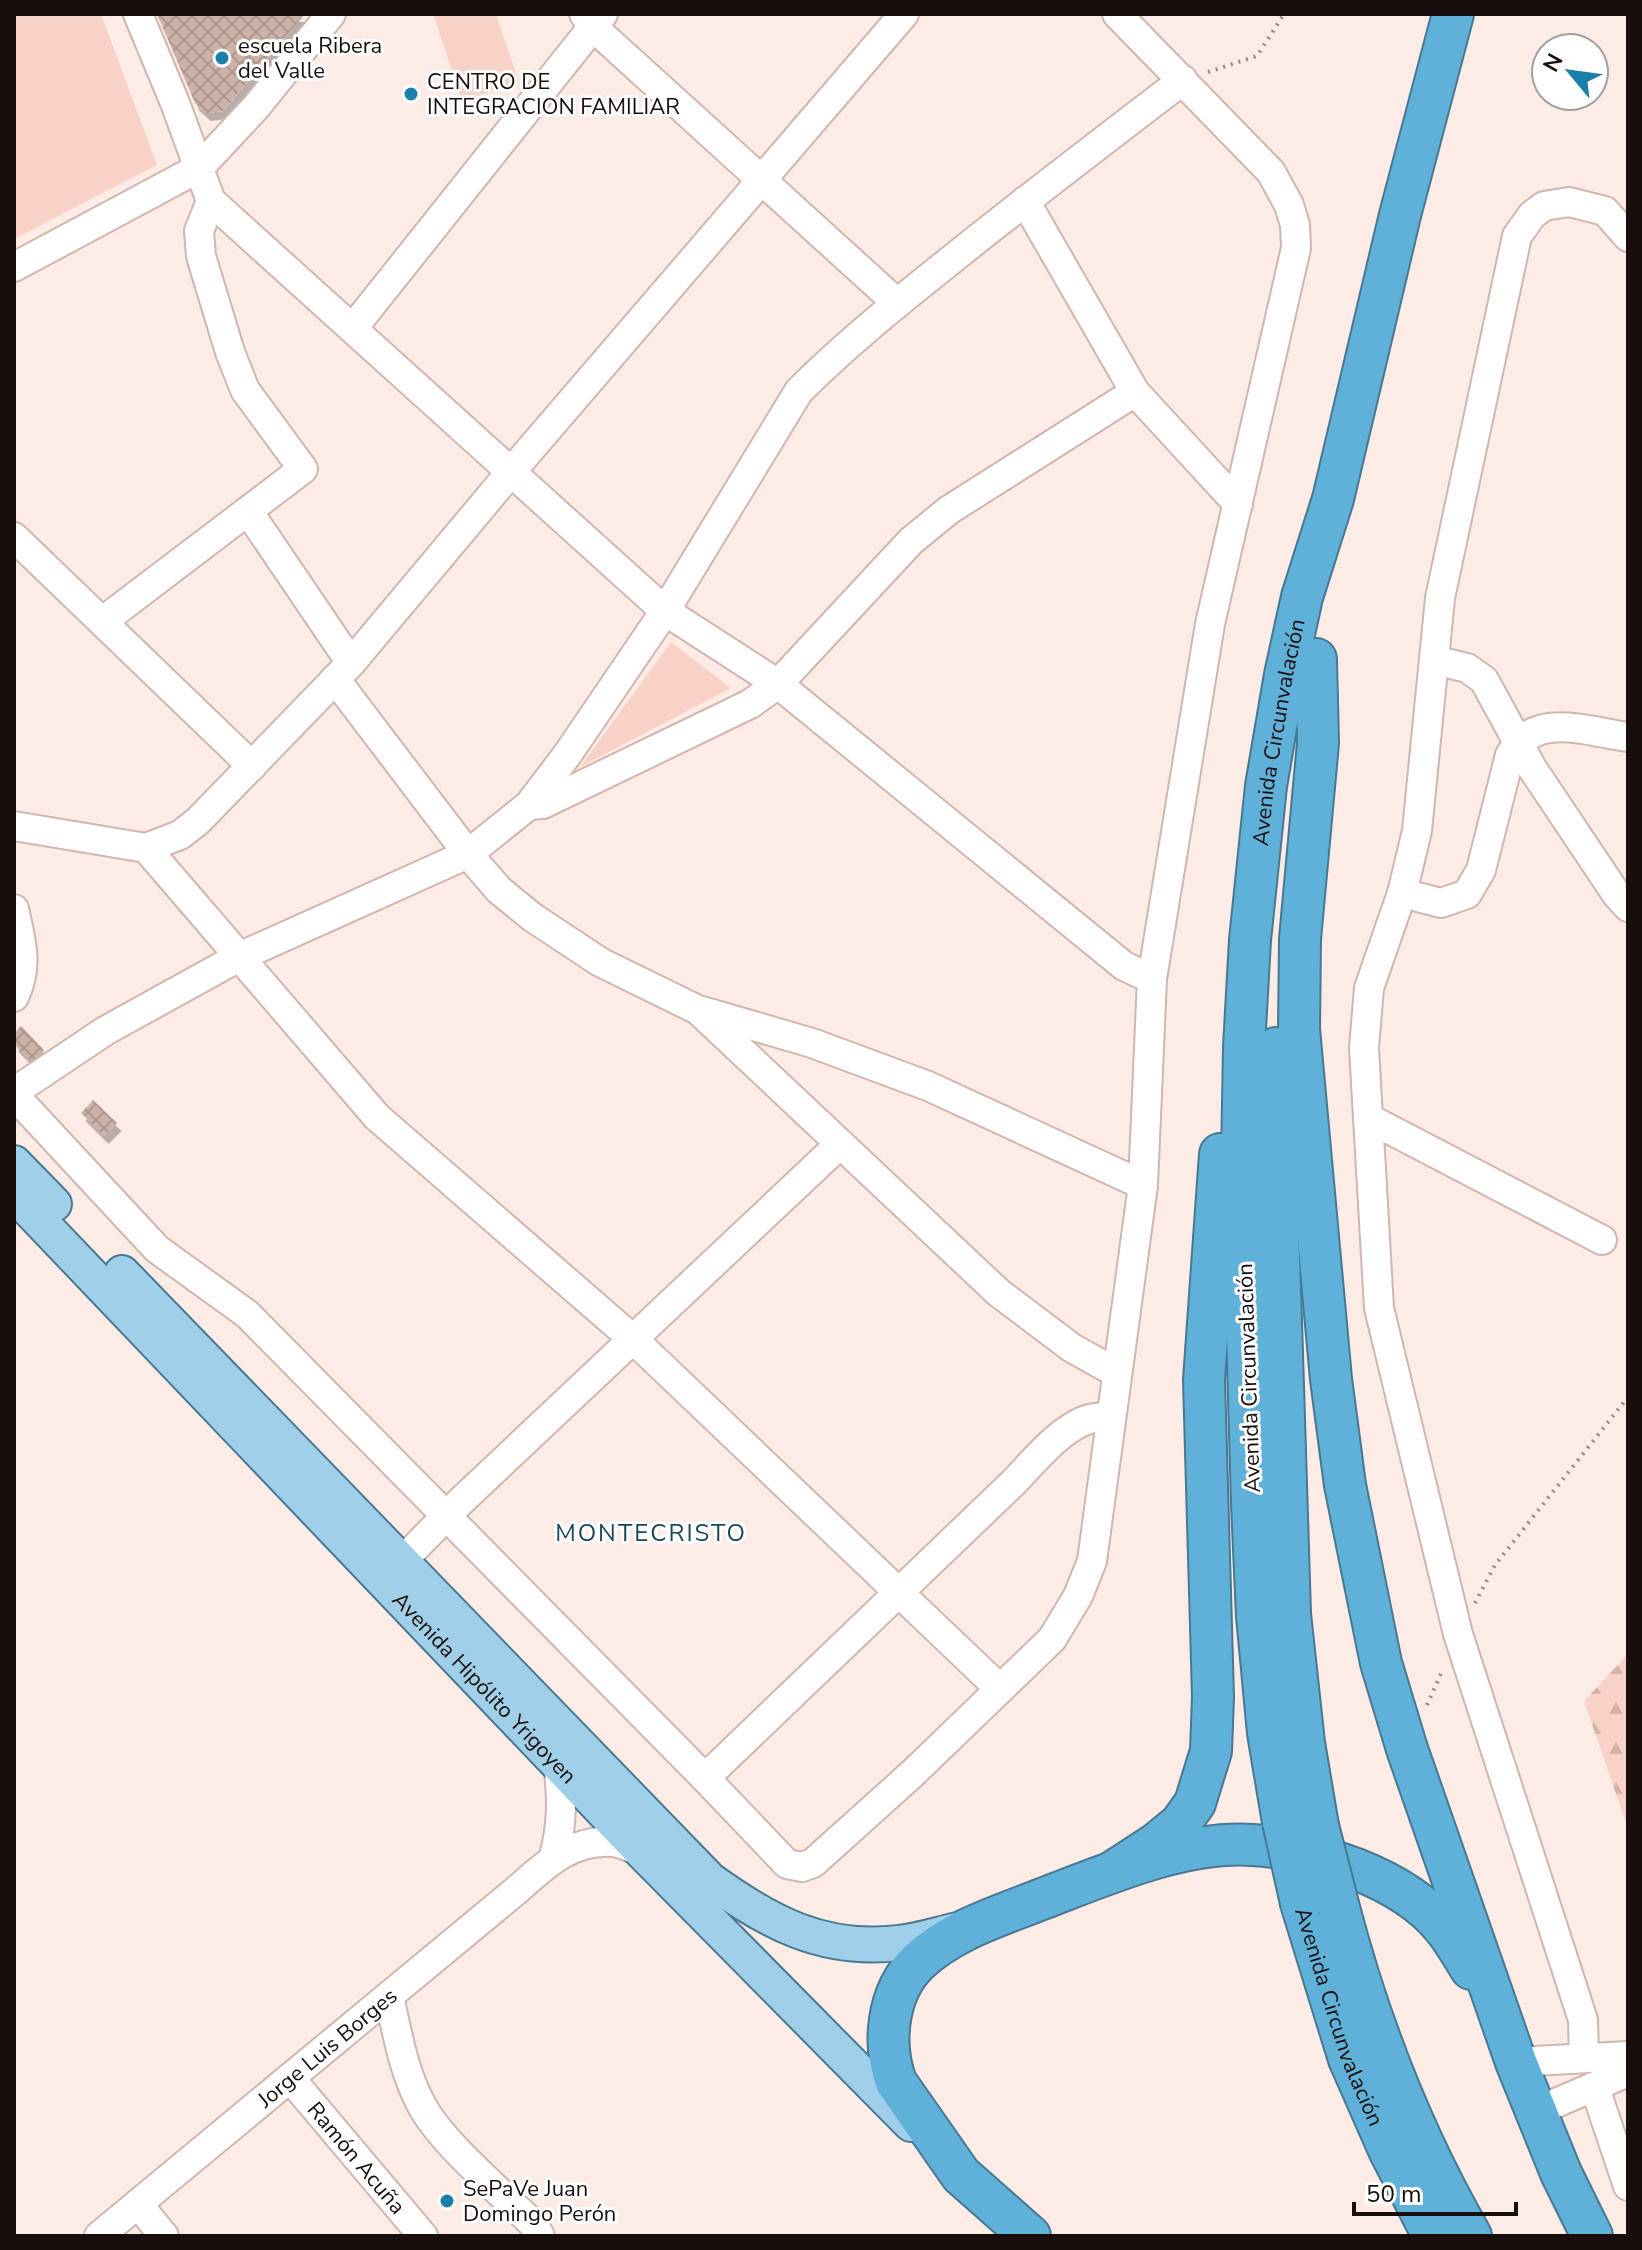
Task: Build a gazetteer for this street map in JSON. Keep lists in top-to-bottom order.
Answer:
{
  "streets": {
    "highway": ["Avenida Circunvalación"],
    "main road": ["Avenida Hipólito Yrigoyen"],
    "street": ["Jorge Luis Borges", "Ramón Acuña"]
  },
  "crossings": [
    ["Avenida Hipólito Yrigoyen", "Jorge Luis Borges"],
    ["Jorge Luis Borges", "Ramón Acuña"]
  ],
  "districts": ["MONTECRISTO"],
  "places": ["escuela Ribera del Valle", "CENTRO DE INTEGRACION FAMILIAR", "SePaVe Juan Domingo Perón"],
  "scale_bar": "50 m",
  "north": "top left"
}
